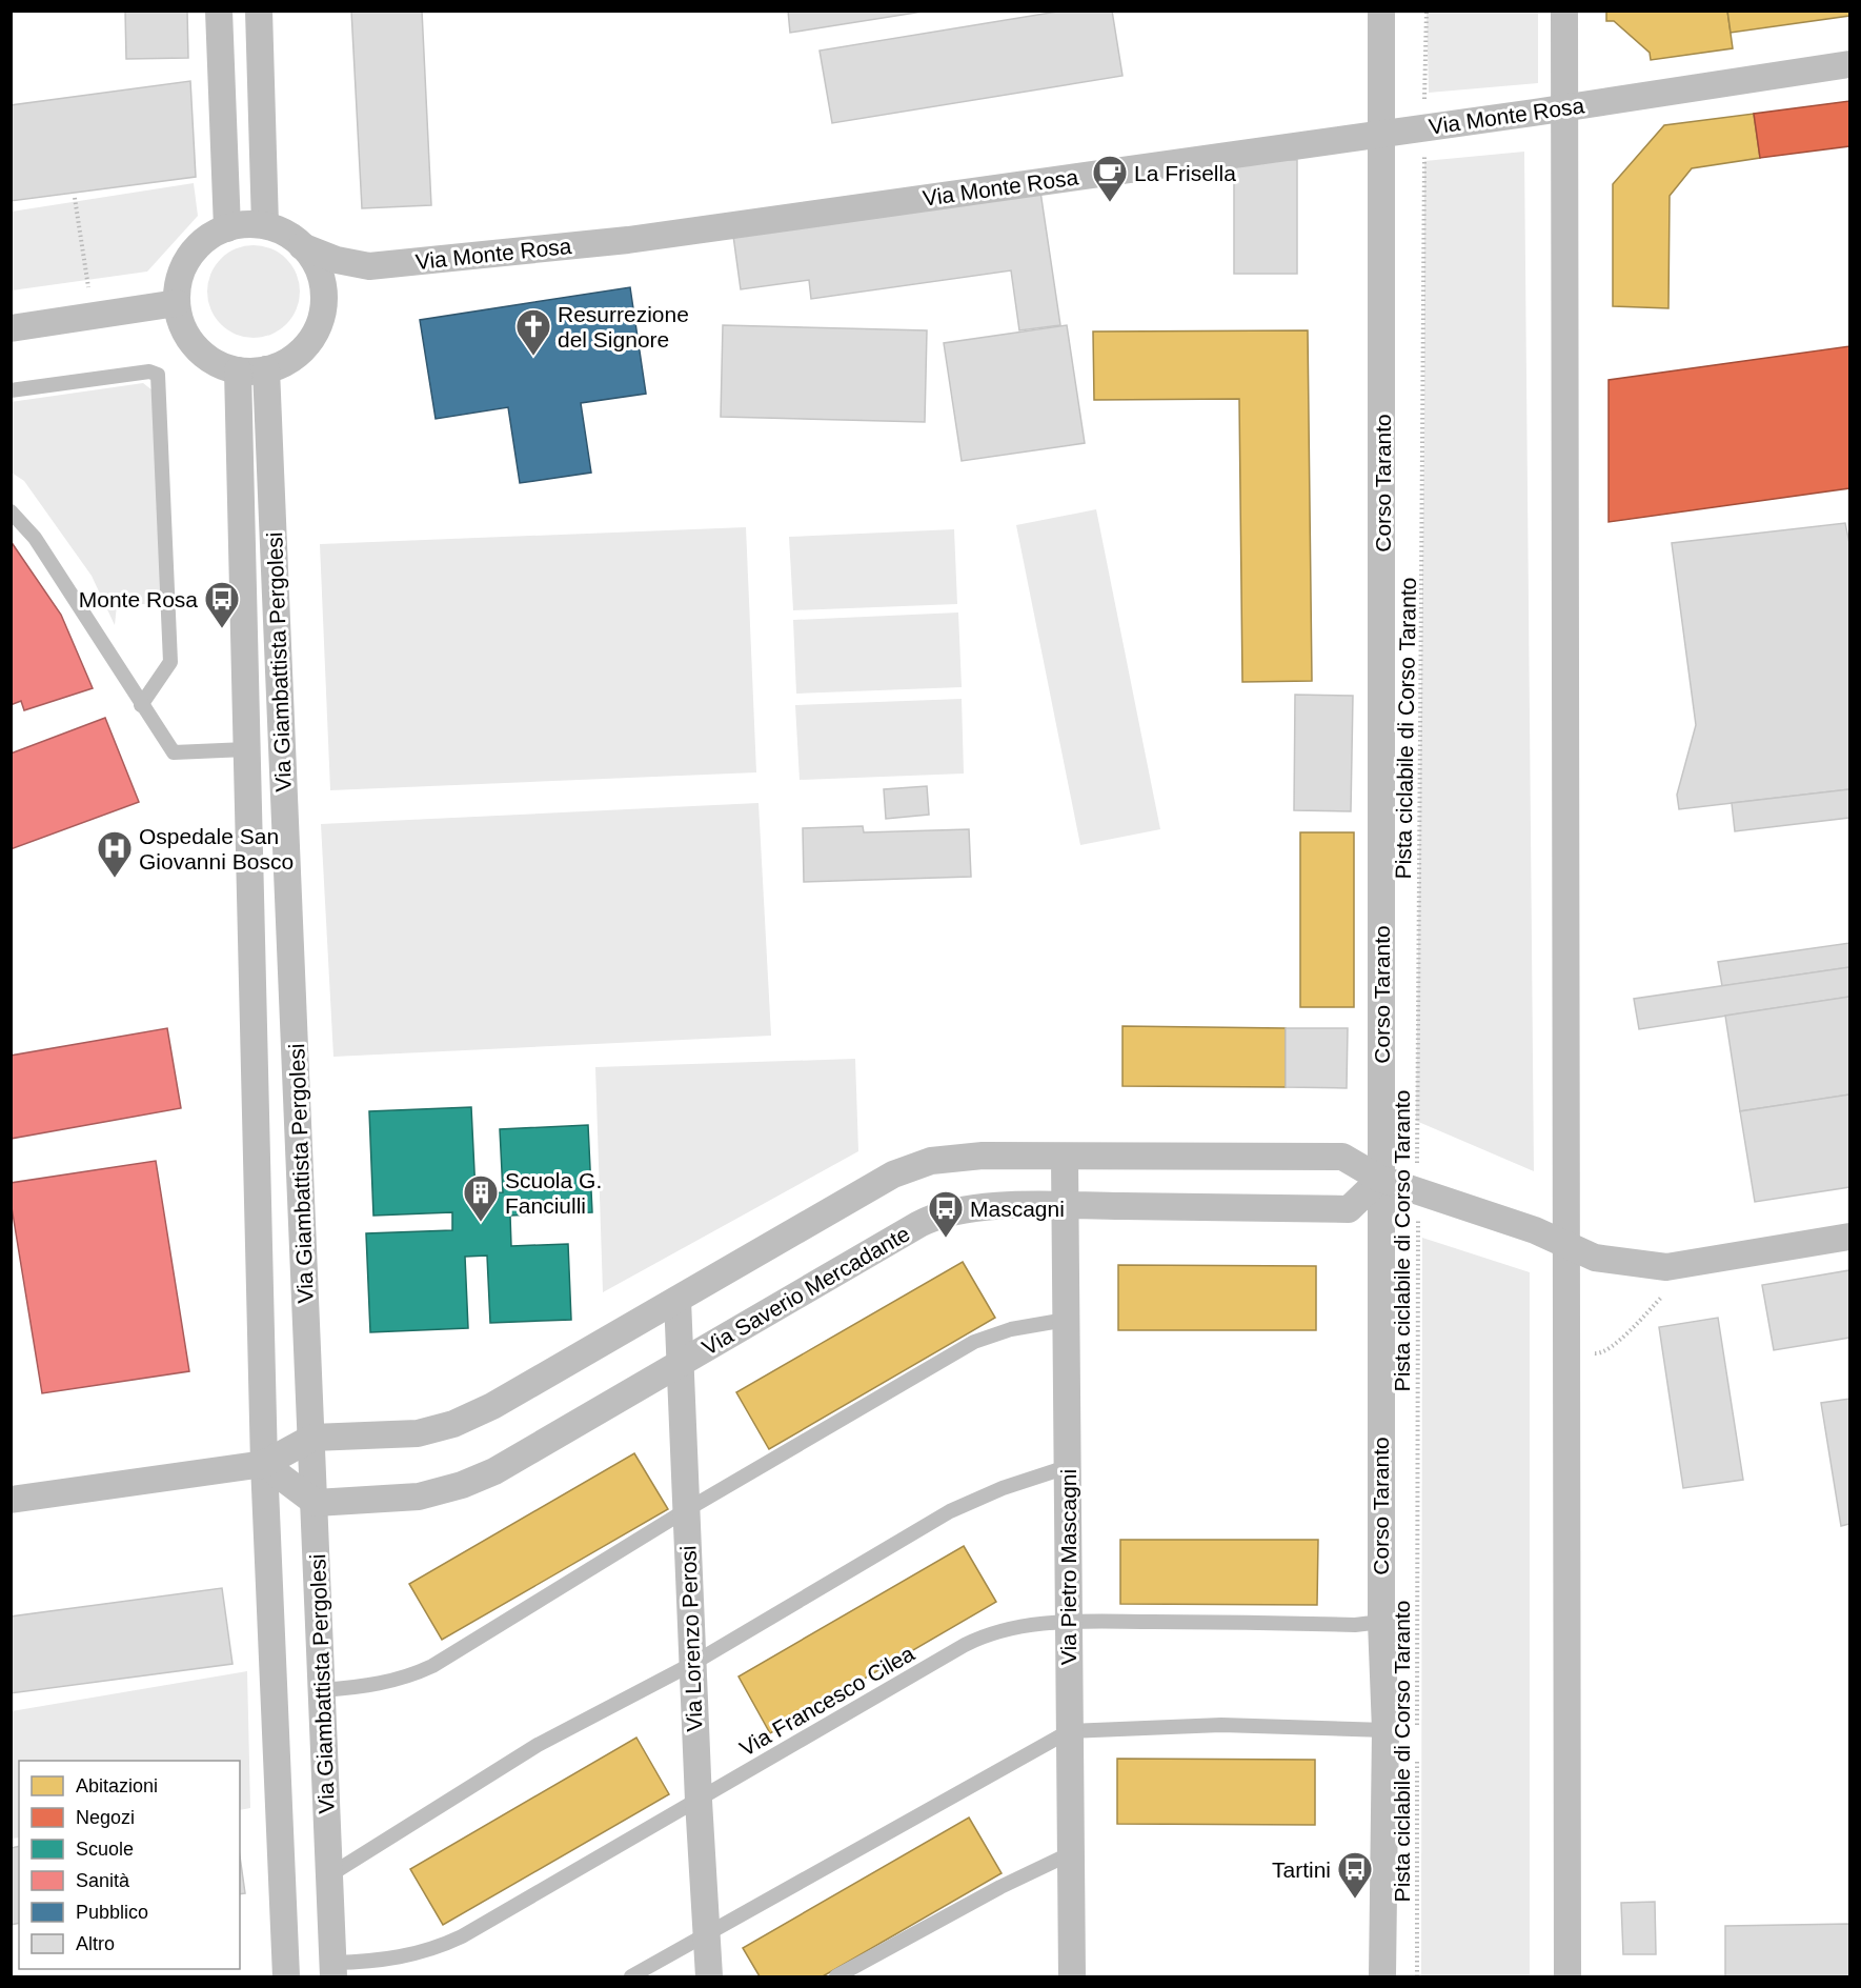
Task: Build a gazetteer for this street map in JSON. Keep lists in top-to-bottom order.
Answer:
{
  "streets": {
    "street": [
      "Via Monte Rosa",
      "Corso Taranto",
      "Via Giambattista Pergolesi",
      "Via Saverio Mercadante",
      "Via Pietro Mascagni",
      "Via Lorenzo Perosi"
    ],
    "lane": ["Via Francesco Cilea"],
    "path": ["Pista ciclabile di Corso Taranto"]
  },
  "crossings": [
    ["Via Monte Rosa", "Corso Taranto"],
    ["Via Monte Rosa", "Via Giambattista Pergolesi"],
    ["Via Monte Rosa", "Pista ciclabile di Corso Taranto"],
    ["Corso Taranto", "Via Saverio Mercadante"],
    ["Corso Taranto", "Via Francesco Cilea"],
    ["Via Giambattista Pergolesi", "Via Saverio Mercadante"],
    ["Via Giambattista Pergolesi", "Via Francesco Cilea"],
    ["Via Saverio Mercadante", "Via Pietro Mascagni"],
    ["Via Saverio Mercadante", "Via Lorenzo Perosi"],
    ["Via Pietro Mascagni", "Via Francesco Cilea"],
    ["Via Lorenzo Perosi", "Via Francesco Cilea"]
  ],
  "places": {
    "cafe": ["La Frisella"],
    "church": ["Resurrezione del Signore"],
    "bus stop": ["Monte Rosa", "Mascagni", "Tartini"],
    "hospital": ["Ospedale San Giovanni Bosco"],
    "building": ["Scuola G. Fanciulli"]
  },
  "legend": [
    "Abitazioni",
    "Negozi",
    "Scuole",
    "Sanità",
    "Pubblico",
    "Altro"
  ]
}
